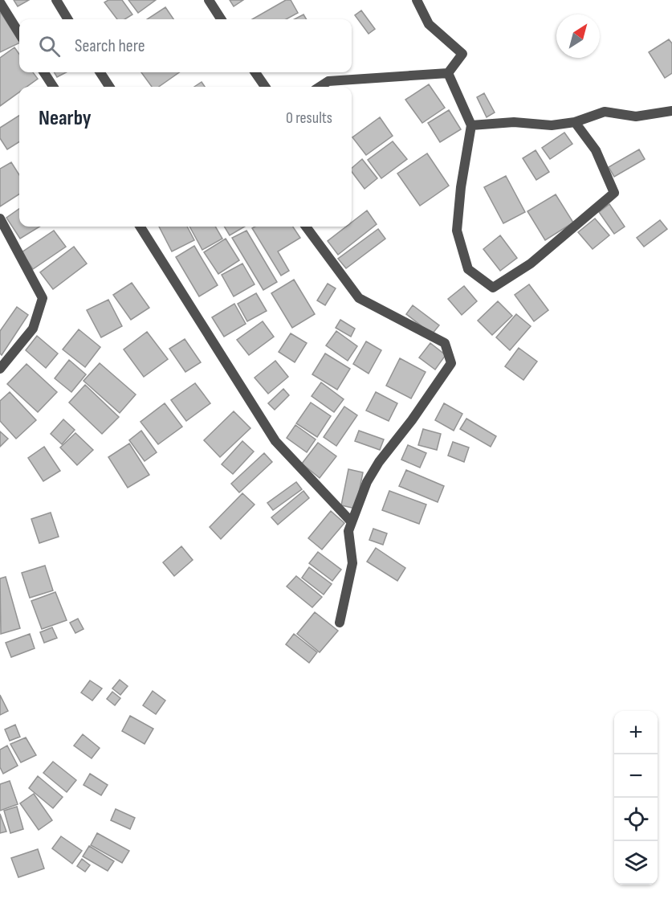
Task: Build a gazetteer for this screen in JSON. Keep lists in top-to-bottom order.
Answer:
{
  "north": "top right",
  "page": {
    "search": "Search here",
    "heading": ["Nearby", "0 results"],
    "map_buttons": ["+", "−"]
  }
}
